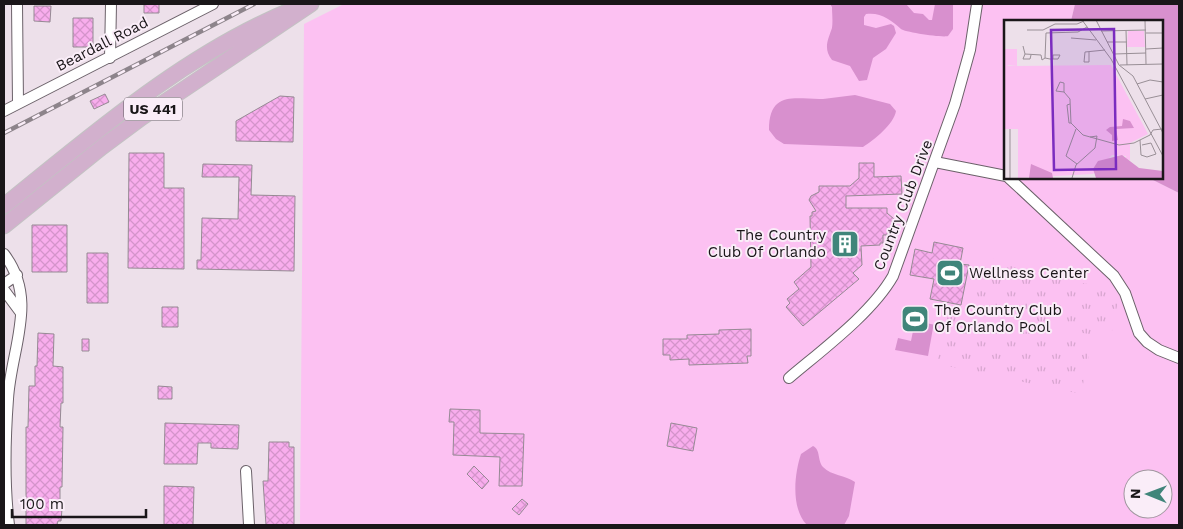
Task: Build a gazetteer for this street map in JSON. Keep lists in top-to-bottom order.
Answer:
{
  "streets": {
    "main road": ["US 441"],
    "street": ["Beardall Road", "Country Club Drive"]
  },
  "places": {
    "building": ["The Country Club Of Orlando"],
    "sports": ["Wellness Center", "The Country Club Of Orlando Pool"]
  },
  "scale_bar": "100 m",
  "north": "left"
}
